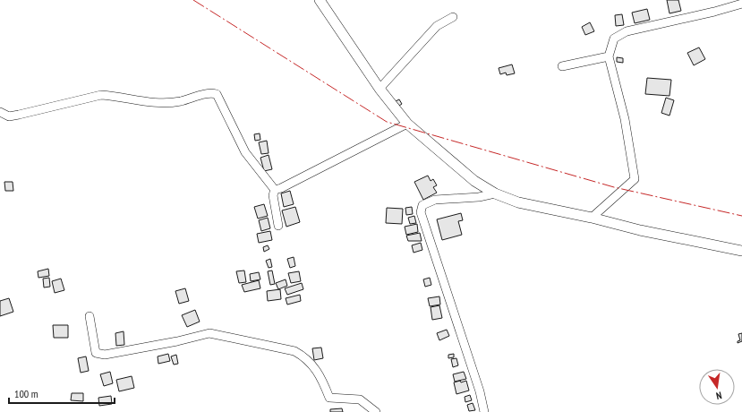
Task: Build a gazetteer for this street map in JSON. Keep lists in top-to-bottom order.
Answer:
{
  "scale_bar": "100 m",
  "north": "bottom"
}
